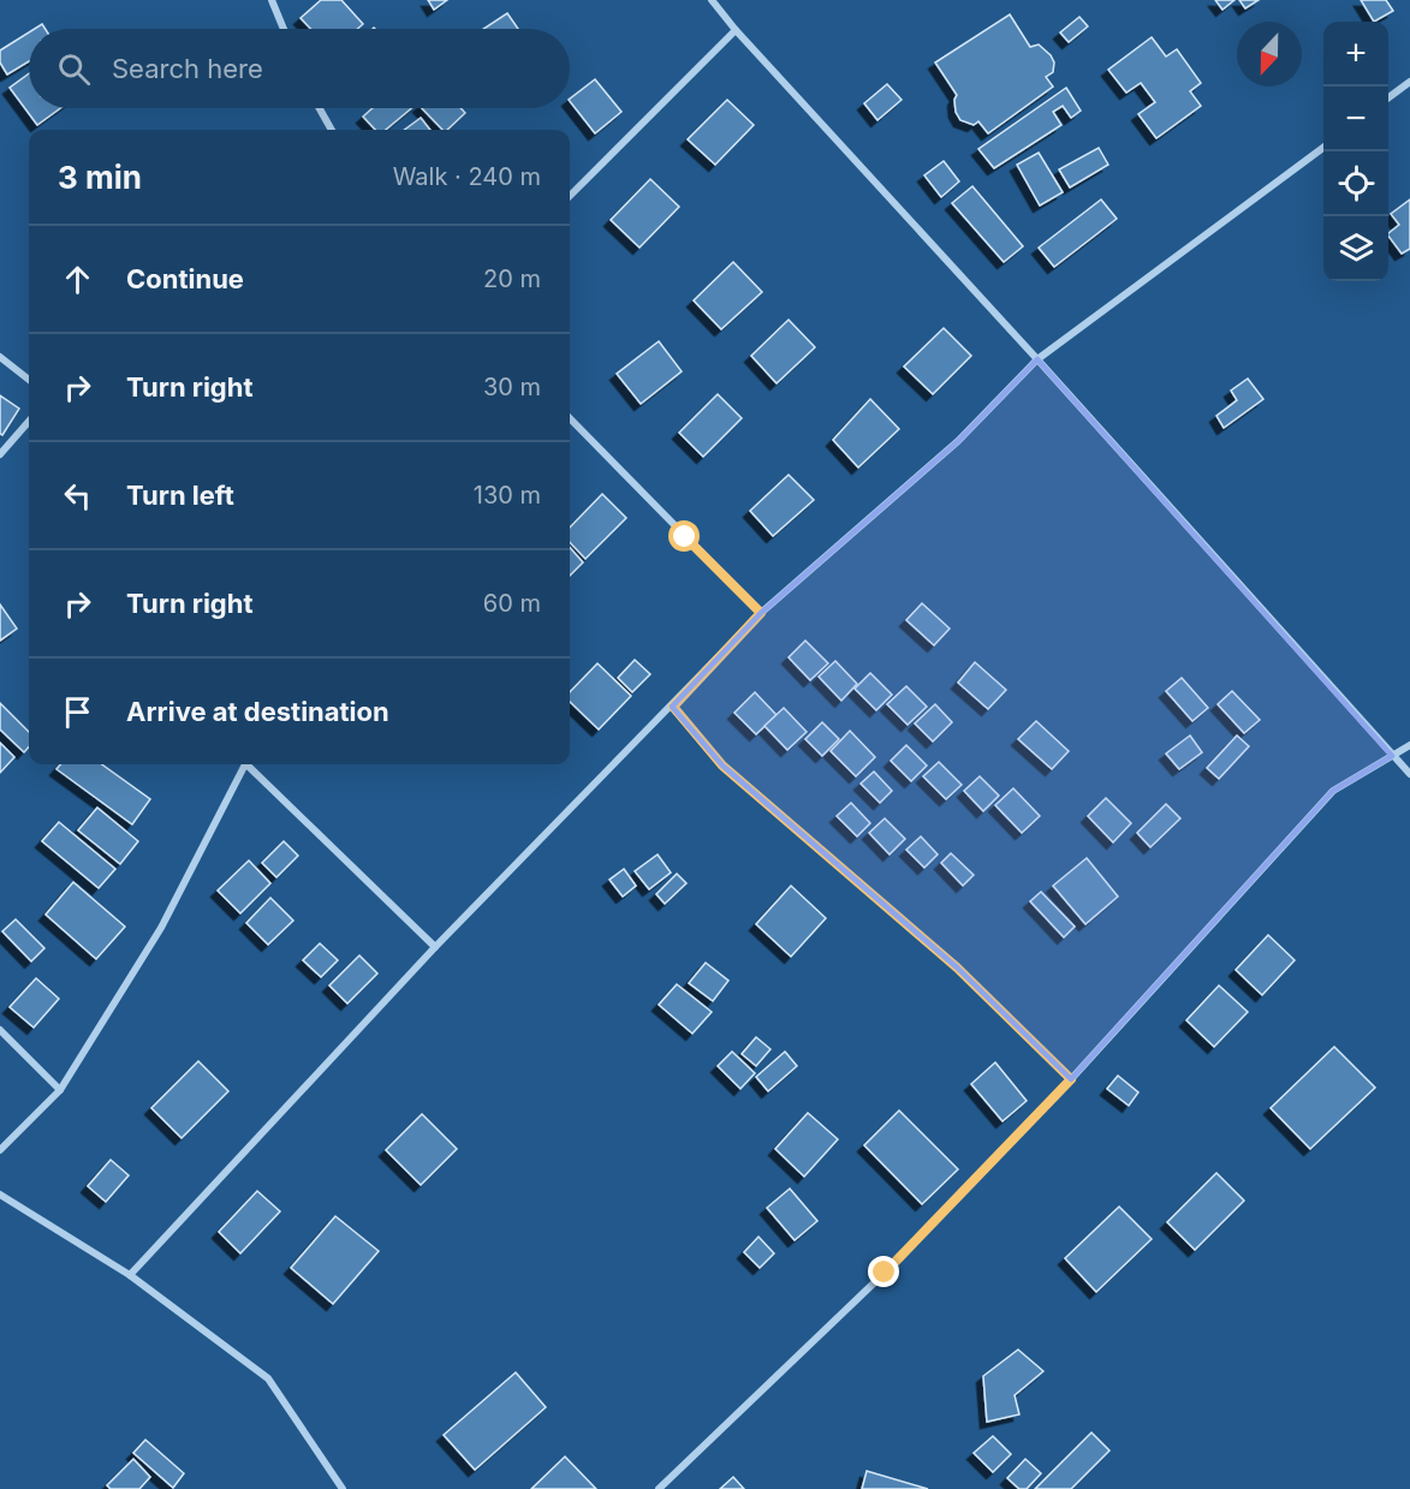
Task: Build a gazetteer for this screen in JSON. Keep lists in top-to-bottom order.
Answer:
{
  "north": "bottom",
  "page": {
    "map_buttons": ["+", "−"],
    "search": "Search here",
    "heading": ["3 min", "Walk · 240 m"],
    "list": [
      ["Continue", "20 m"],
      ["Turn right", "30 m"],
      ["Turn left", "130 m"],
      ["Turn right", "60 m"],
      "Arrive at destination"
    ]
  }
}
